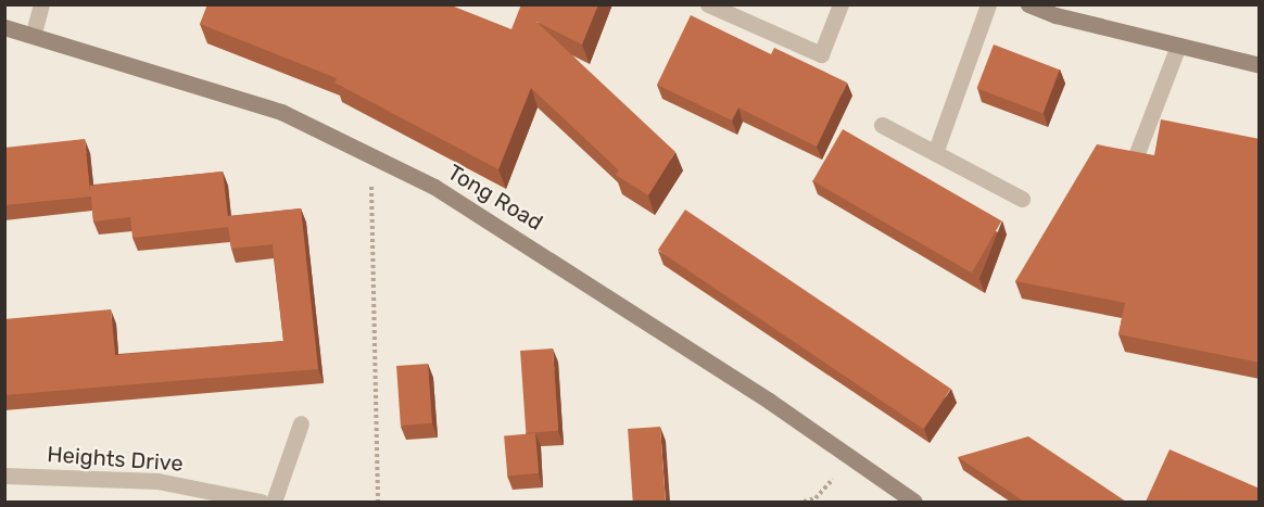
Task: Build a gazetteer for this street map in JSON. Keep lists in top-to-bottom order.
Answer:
{
  "streets": {
    "main road": ["Tong Road"],
    "street": ["Heights Drive"]
  }
}
